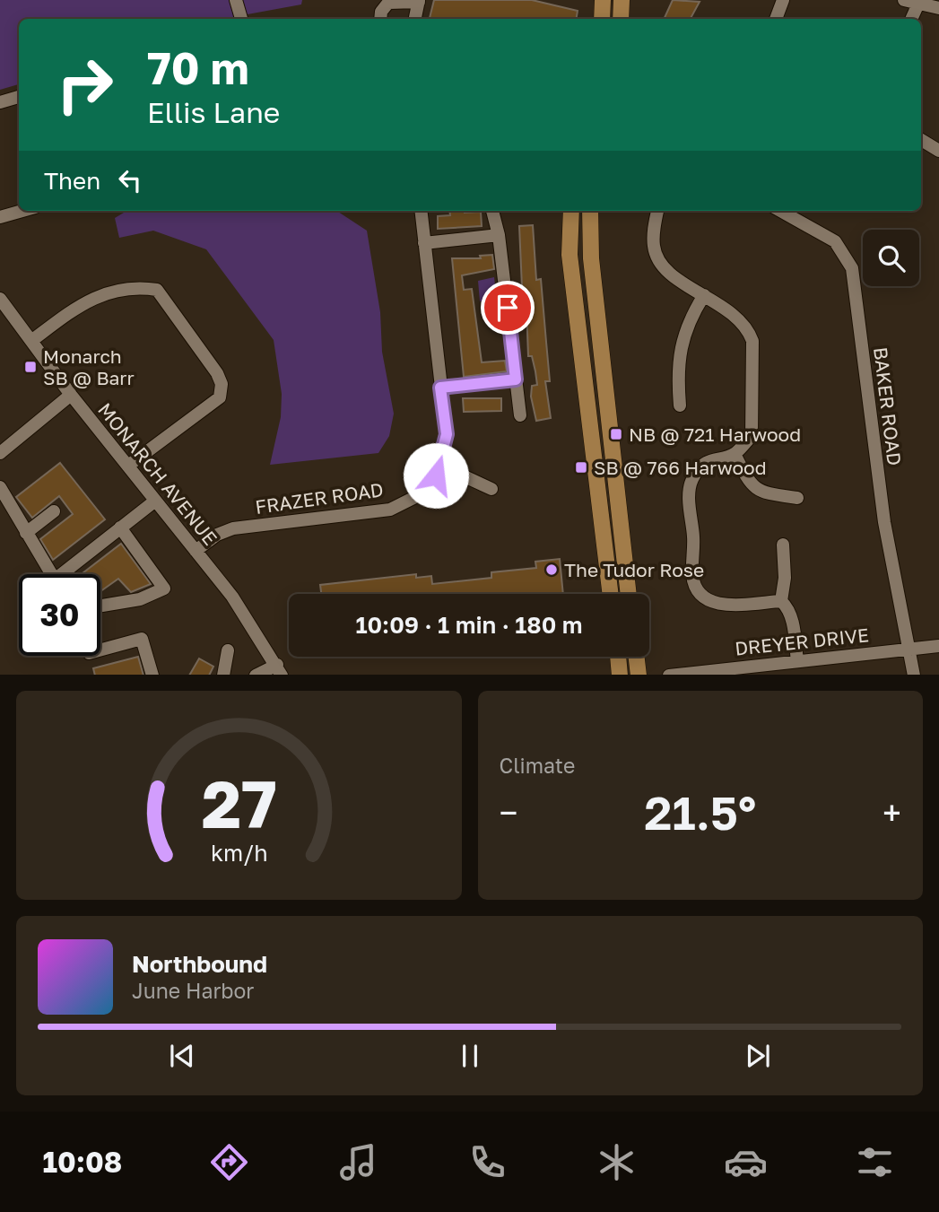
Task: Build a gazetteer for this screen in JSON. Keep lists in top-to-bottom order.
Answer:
{
  "streets": {
    "street": [
      "BAKER ROAD",
      "MONARCH AVENUE",
      "FRAZER ROAD",
      "DREYER DRIVE"
    ]
  },
  "crossings": [
    ["BAKER ROAD", "DREYER DRIVE"],
    ["MONARCH AVENUE", "FRAZER ROAD"]
  ],
  "places": {
    "transit": ["Monarch SB @ Barr", "NB @ 721 Harwood", "SB @ 766 Harwood"],
    "other": ["The Tudor Rose"]
  },
  "page": {
    "turn": ["70 m", "Ellis Lane"],
    "then": "Then",
    "limit": "30",
    "trip": "10:09 · 1 min · 180 m",
    "tile": "Climate",
    "heat": ["−", "21.5°", "+"],
    "song": ["Northbound", "June Harbor"],
    "tabs": "10:08",
    "gauge": ["27", "km/h"]
  }
}
